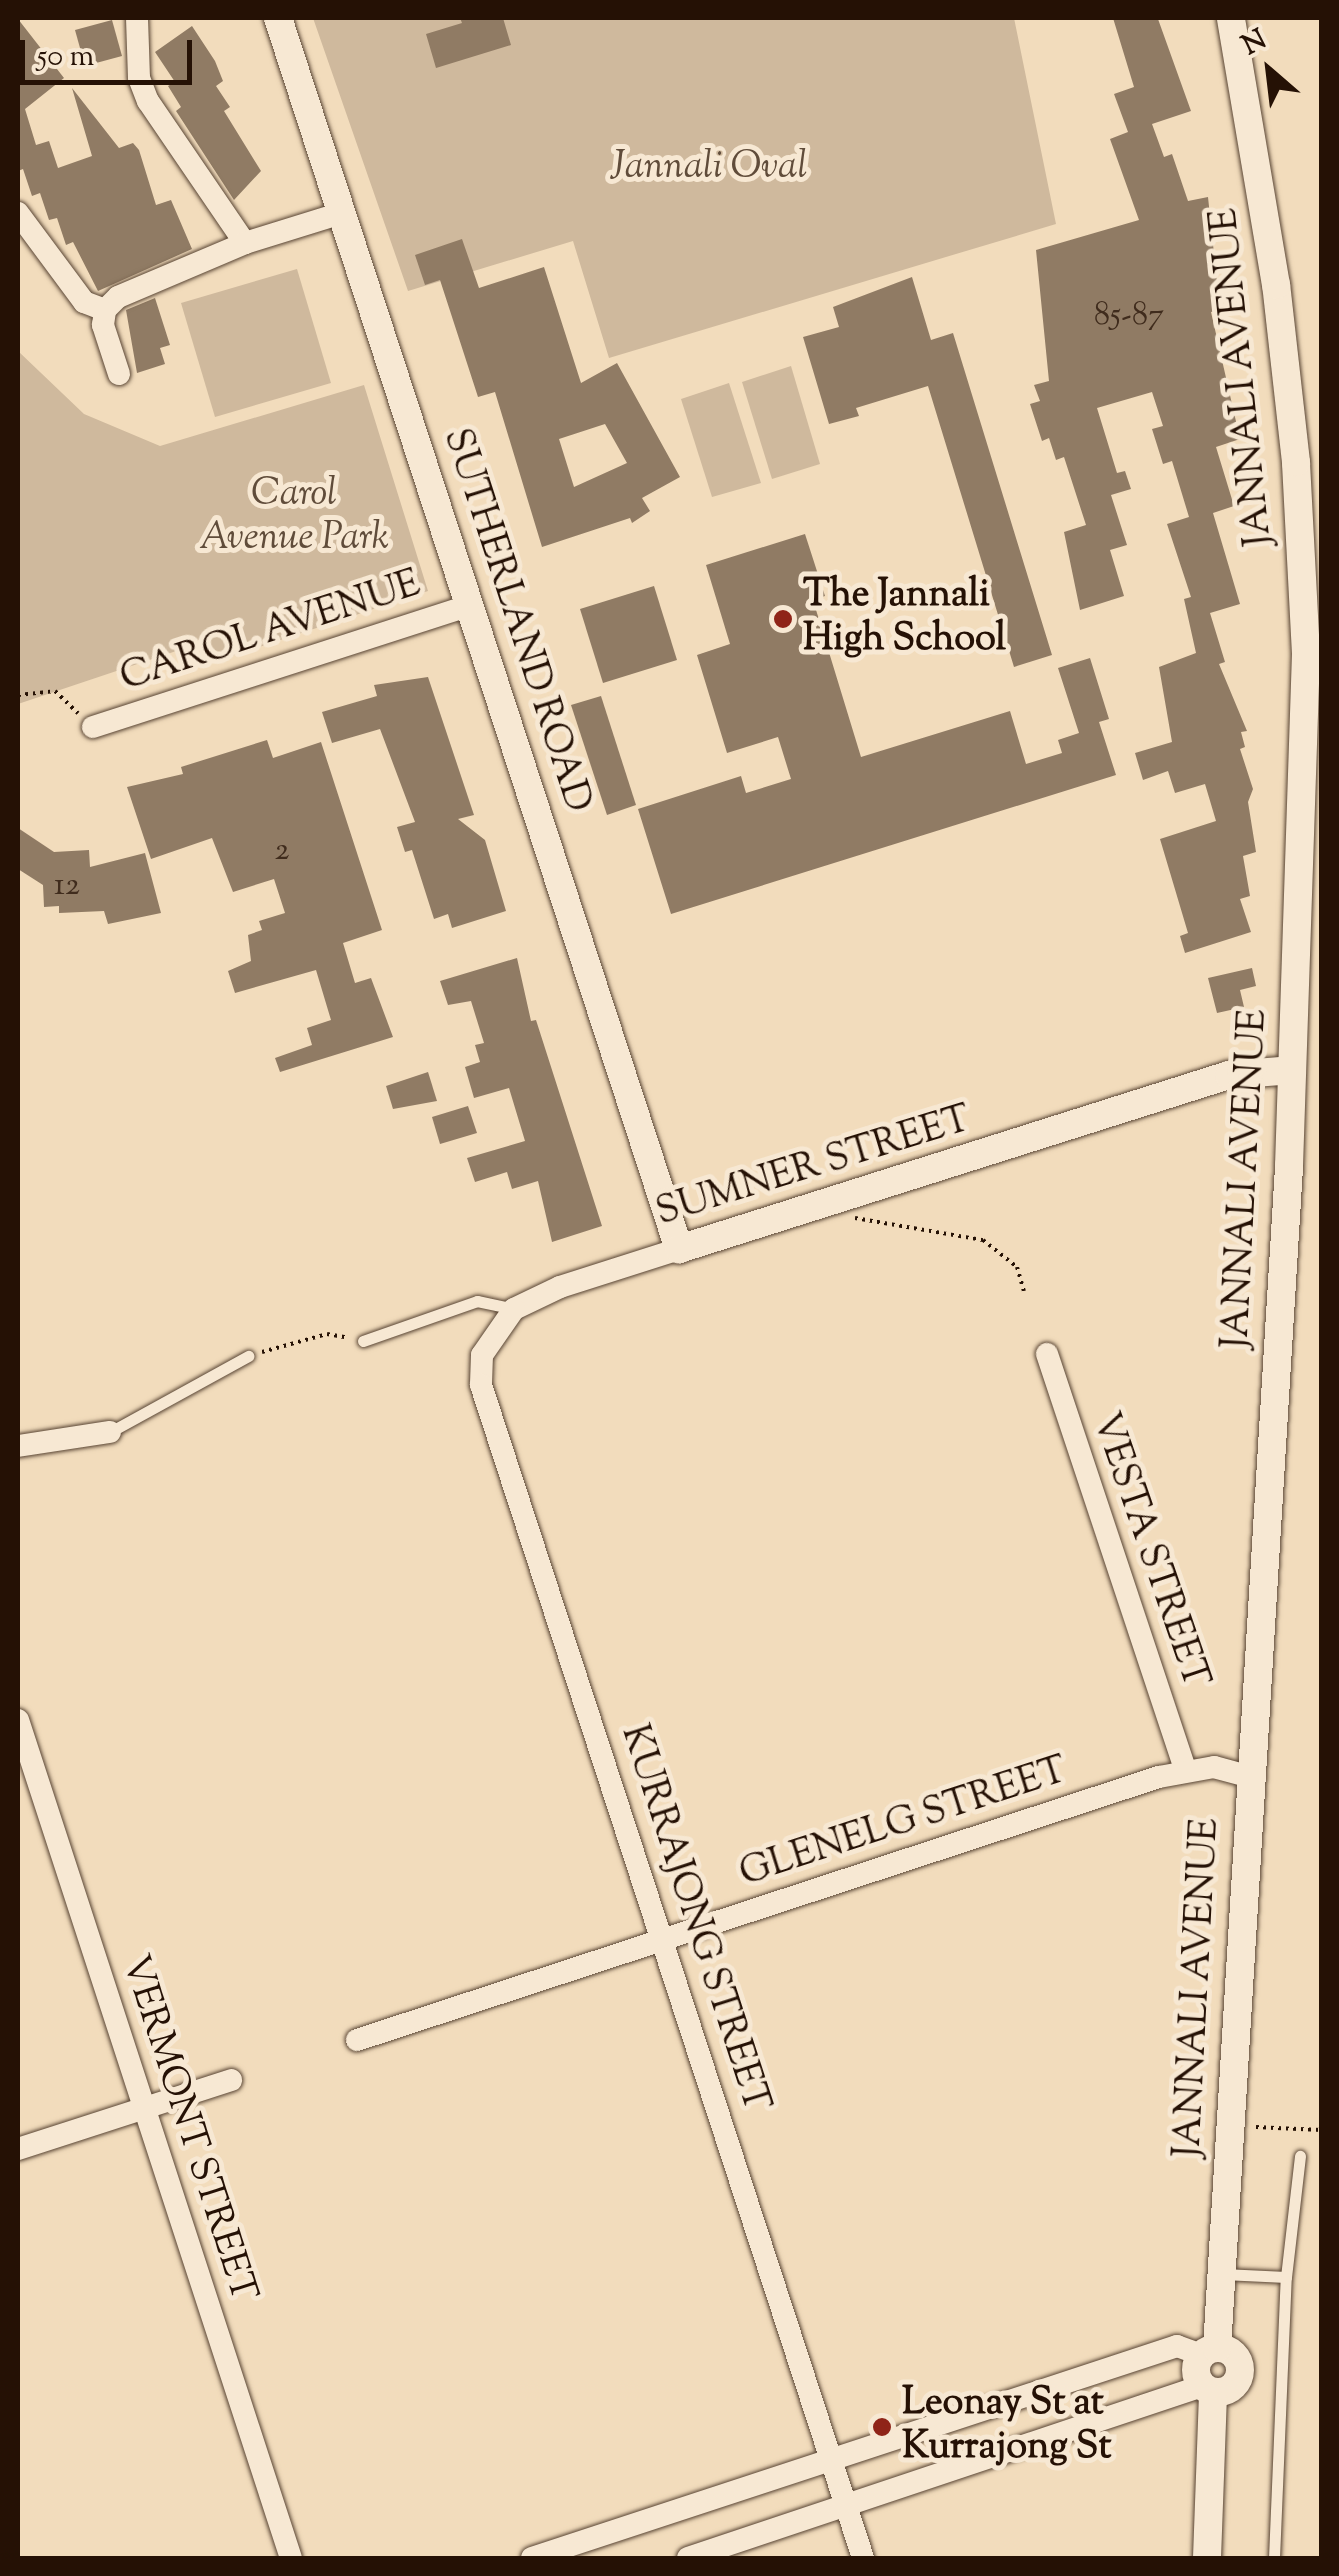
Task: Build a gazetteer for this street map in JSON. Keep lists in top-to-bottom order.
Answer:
{
  "streets": {
    "street": [
      "JANNALI AVENUE",
      "SUTHERLAND ROAD",
      "CAROL AVENUE",
      "SUMNER STREET",
      "VESTA STREET",
      "GLENELG STREET",
      "KURRAJONG STREET",
      "VERMONT STREET"
    ]
  },
  "crossings": [
    ["JANNALI AVENUE", "SUMNER STREET"],
    ["JANNALI AVENUE", "GLENELG STREET"],
    ["SUTHERLAND ROAD", "CAROL AVENUE"],
    ["SUTHERLAND ROAD", "SUMNER STREET"],
    ["SUMNER STREET", "KURRAJONG STREET"],
    ["VESTA STREET", "GLENELG STREET"],
    ["GLENELG STREET", "KURRAJONG STREET"]
  ],
  "parks": ["Jannali Oval", "Carol Avenue Park"],
  "places": ["The Jannali High School", "Leonay St at Kurrajong St"],
  "house_numbers": ["85-87", "2", "12"],
  "scale_bar": "50 m",
  "north": "top left"
}
